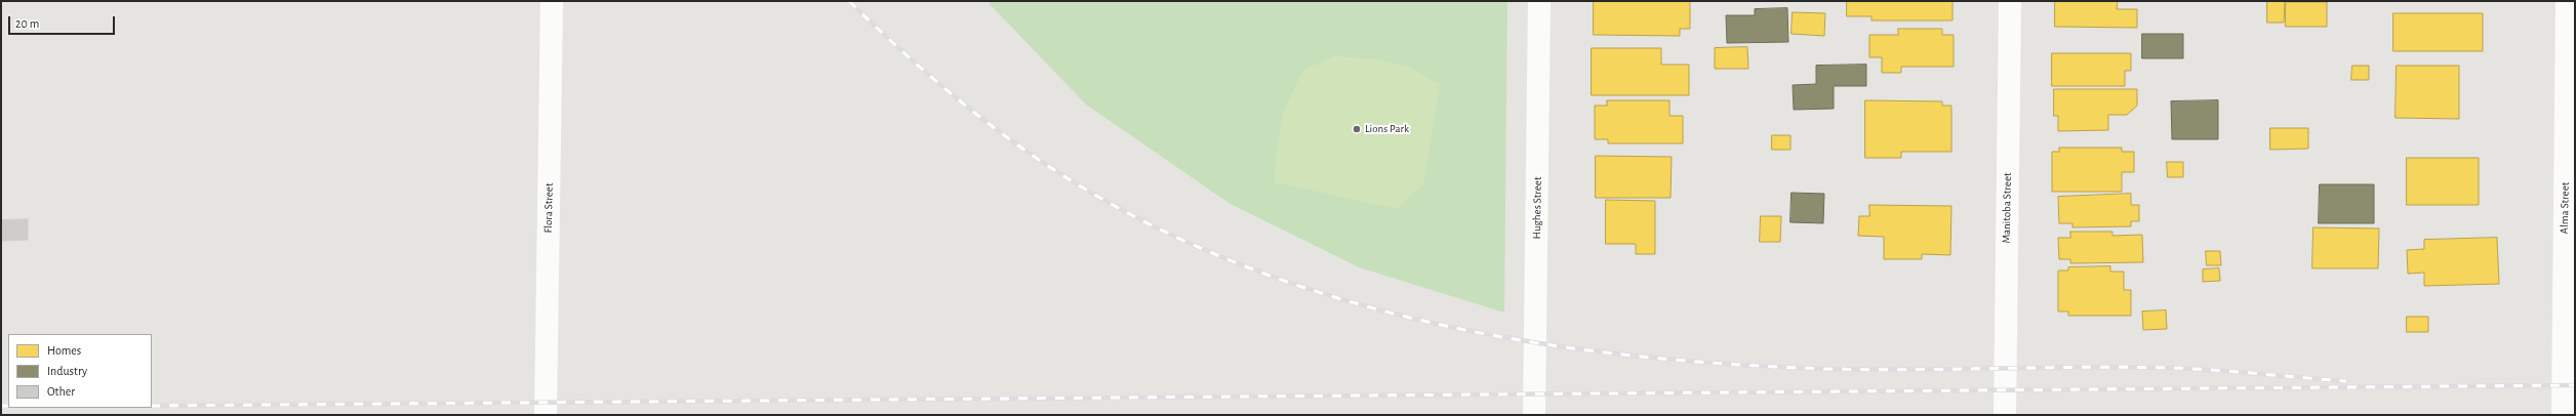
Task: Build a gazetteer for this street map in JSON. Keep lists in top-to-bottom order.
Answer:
{
  "streets": {
    "street": [
      "Flora Street",
      "Hughes Street",
      "Manitoba Street",
      "Alma Street"
    ]
  },
  "places": ["Lions Park"],
  "legend": ["Homes", "Industry", "Other"],
  "scale_bar": "20 m"
}
